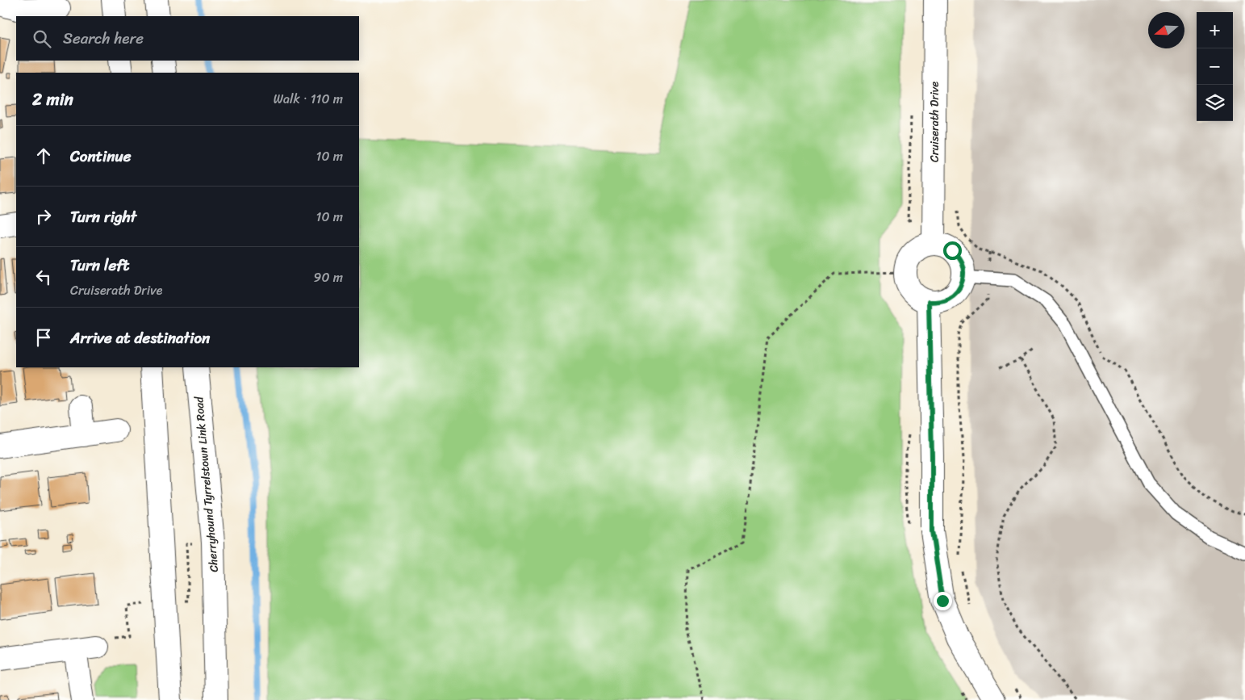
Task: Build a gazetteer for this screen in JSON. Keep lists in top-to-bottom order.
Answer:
{
  "streets": {
    "street": ["Cruiserath Drive", "Cherryhound Tyrrelstown Link Road"]
  },
  "north": "left",
  "page": {
    "map_buttons": ["+", "−"],
    "search": "Search here",
    "heading": ["2 min", "Walk · 110 m"],
    "list": [
      ["Continue", "10 m"],
      ["Turn right", "10 m"],
      ["Turn left", "Cruiserath Drive", "90 m"],
      "Arrive at destination"
    ]
  }
}
